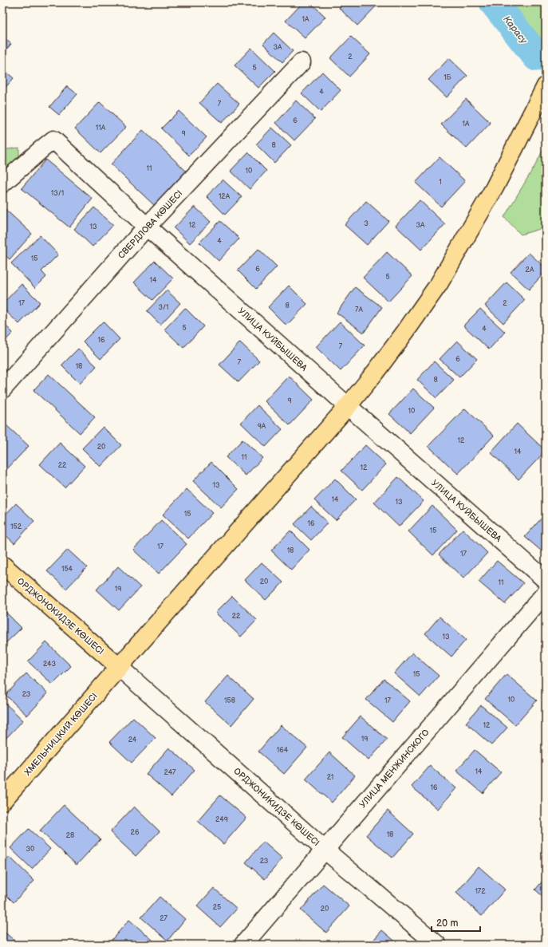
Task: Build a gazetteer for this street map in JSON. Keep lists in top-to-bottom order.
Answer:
{
  "streets": {
    "main road": ["ОРДЖОНОКИДЗЕ КӨШЕСІ", "ХМЕЛЬНИЦКИЙ КӨШЕСІ"],
    "street": [
      "СВЕРДЛОВА КӨШЕСІ",
      "УЛИЦА КУЙБЫШЕВА",
      "УЛИЦА МЕНЖИНСКОГО",
      "ОРДЖОНИКИДЗЕ КӨШЕСІ"
    ]
  },
  "crossings": [
    ["СВЕРДЛОВА КӨШЕСІ", "УЛИЦА КУЙБЫШЕВА"],
    ["УЛИЦА КУЙБЫШЕВА", "ХМЕЛЬНИЦКИЙ КӨШЕСІ"],
    ["ОРДЖОНОКИДЗЕ КӨШЕСІ", "ХМЕЛЬНИЦКИЙ КӨШЕСІ"],
    ["ОРДЖОНОКИДЗЕ КӨШЕСІ", "ОРДЖОНИКИДЗЕ КӨШЕСІ"],
    ["ХМЕЛЬНИЦКИЙ КӨШЕСІ", "ОРДЖОНИКИДЗЕ КӨШЕСІ"],
    ["УЛИЦА МЕНЖИНСКОГО", "ОРДЖОНИКИДЗЕ КӨШЕСІ"]
  ],
  "water": ["Карасу"],
  "house_numbers": [
    "1А",
    "3А",
    "2",
    "5",
    "1Б",
    "4",
    "7",
    "6",
    "1А",
    "11А",
    "9",
    "8",
    "11",
    "10",
    "1",
    "13/1",
    "12А",
    "3",
    "12",
    "3А",
    "13",
    "4",
    "15",
    "6",
    "2А",
    "5",
    "14",
    "17",
    "2",
    "8",
    "3/1",
    "7А",
    "5",
    "4",
    "16",
    "7",
    "6",
    "7",
    "18",
    "8",
    "9",
    "10",
    "9А",
    "12",
    "20",
    "14",
    "11",
    "22",
    "12",
    "13",
    "14",
    "13",
    "15",
    "16",
    "152",
    "15",
    "17",
    "18",
    "17",
    "154",
    "20",
    "11",
    "19",
    "22",
    "13",
    "243",
    "15",
    "23",
    "10",
    "158",
    "17",
    "12",
    "19",
    "24",
    "164",
    "14",
    "247",
    "21",
    "16",
    "249",
    "26",
    "18",
    "28",
    "30",
    "23",
    "172",
    "25",
    "20",
    "27"
  ],
  "scale_bar": "20 m"
}
